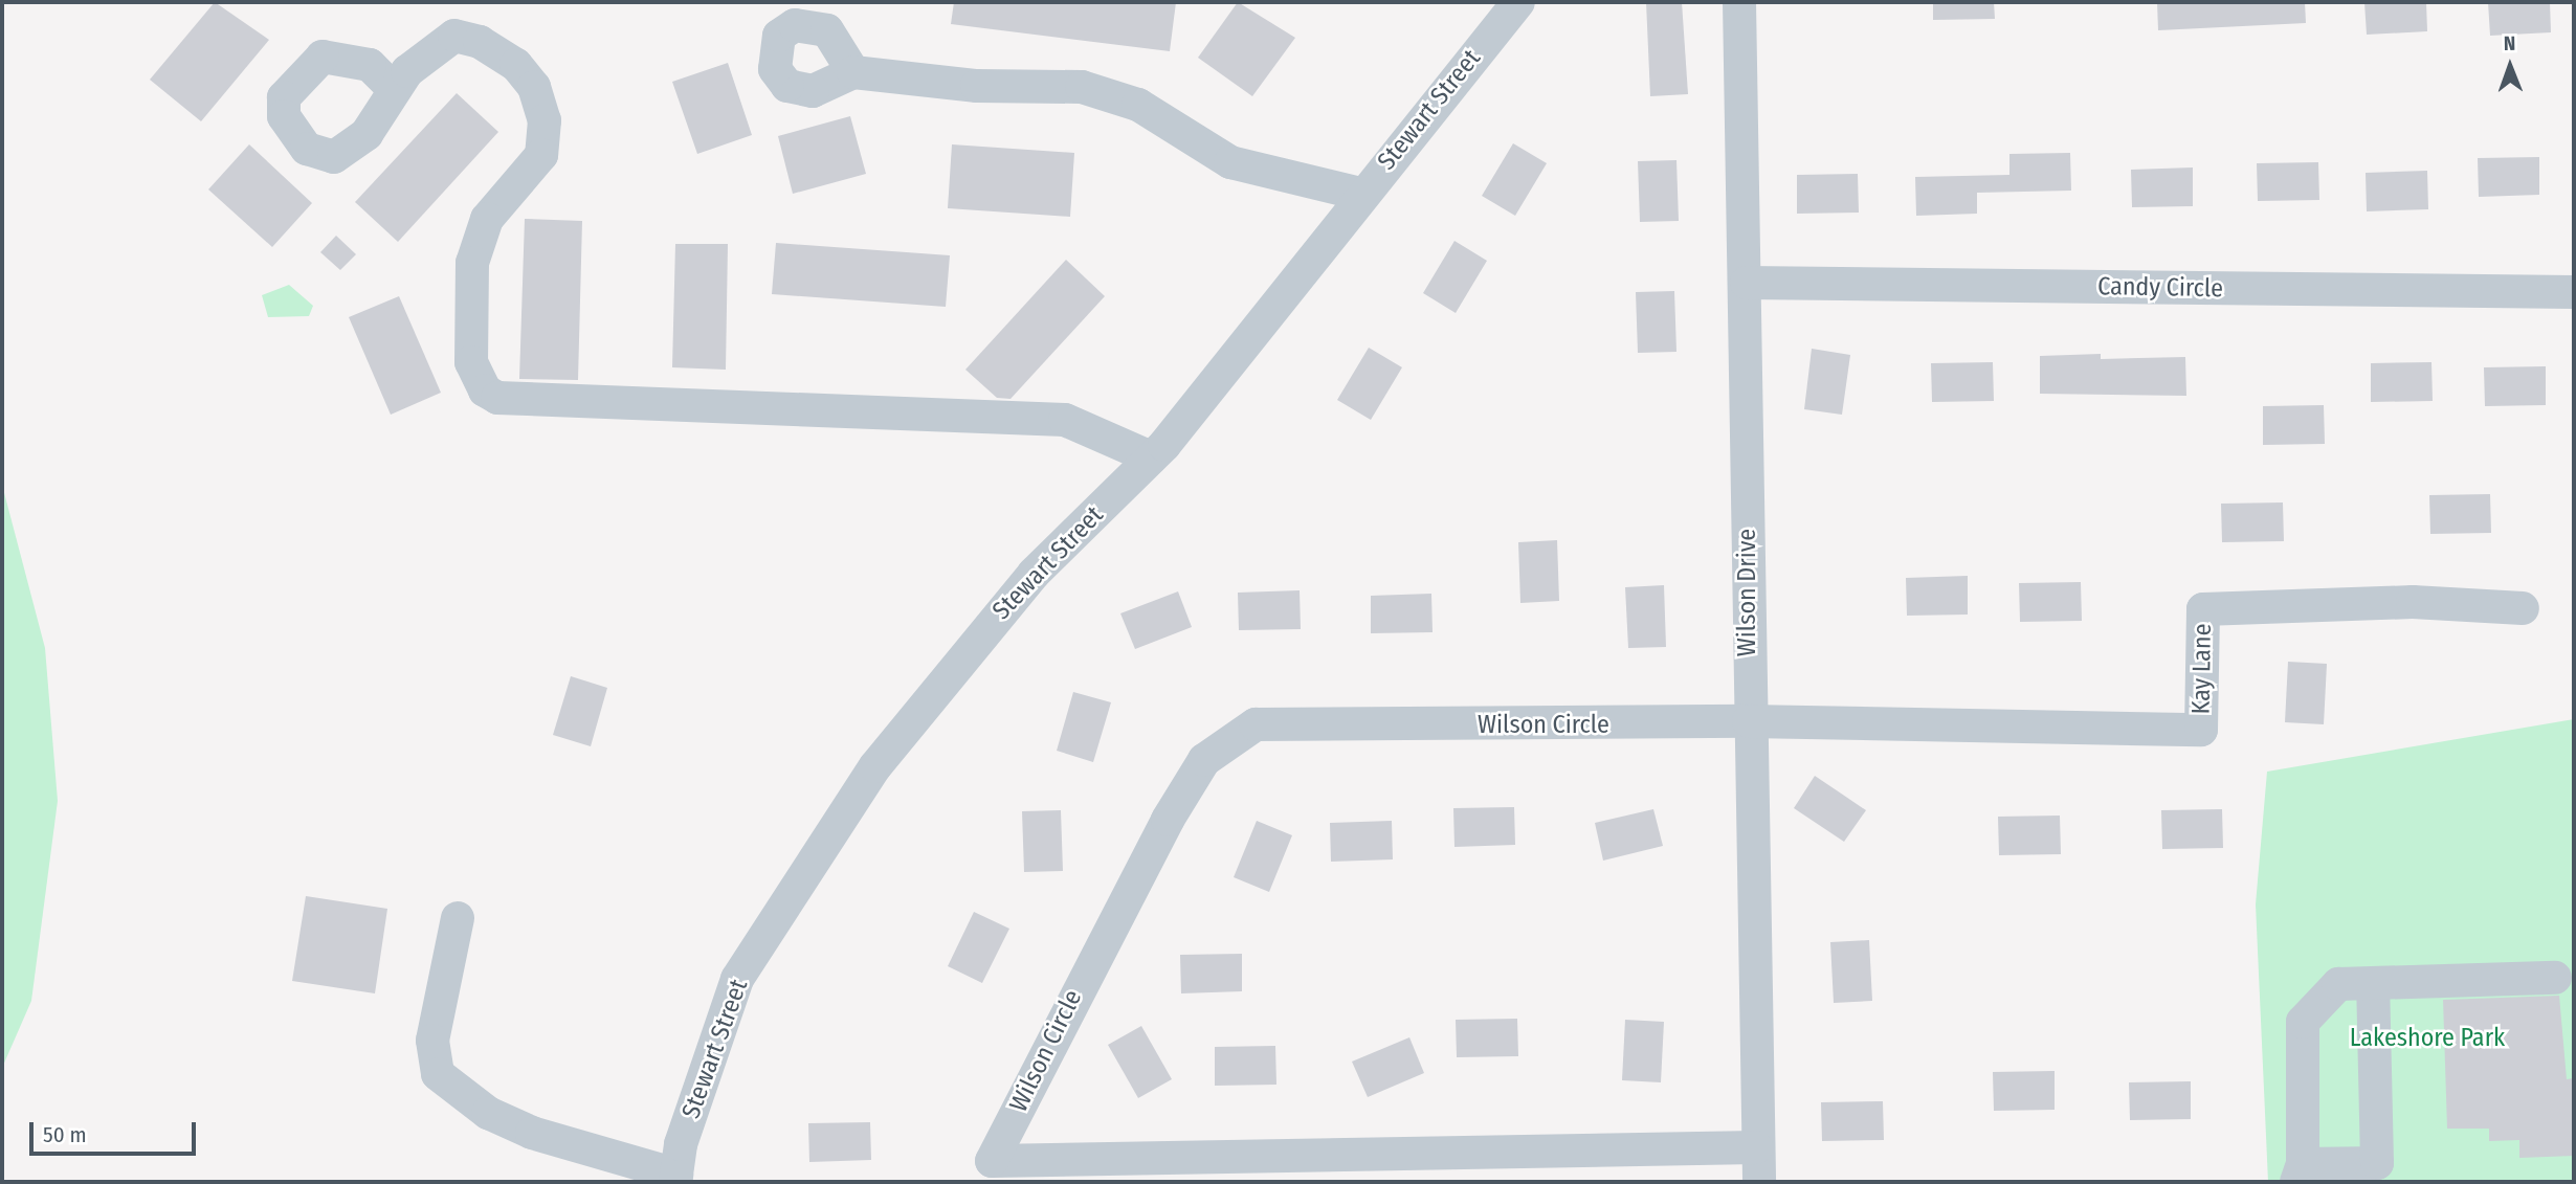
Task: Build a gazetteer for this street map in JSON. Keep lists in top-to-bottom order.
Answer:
{
  "streets": {
    "street": [
      "Stewart Street",
      "Candy Circle",
      "Wilson Drive",
      "Kay Lane",
      "Wilson Circle"
    ]
  },
  "crossings": [
    ["Candy Circle", "Wilson Drive"],
    ["Wilson Drive", "Kay Lane"],
    ["Wilson Drive", "Wilson Circle"],
    ["Kay Lane", "Wilson Circle"]
  ],
  "parks": ["Lakeshore Park"],
  "scale_bar": "50 m",
  "north": "top"
}
